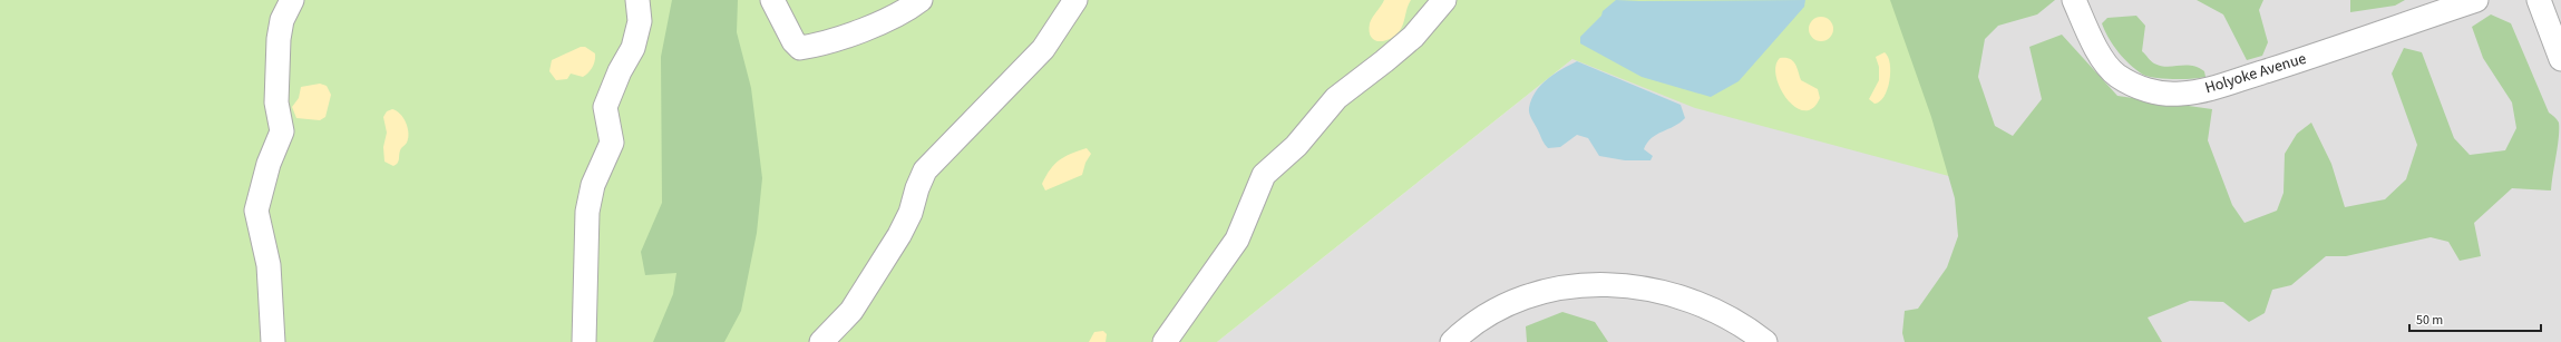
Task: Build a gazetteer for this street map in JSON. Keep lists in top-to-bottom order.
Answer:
{
  "streets": {
    "street": ["Holyoke Avenue"]
  },
  "scale_bar": "50 m"
}
